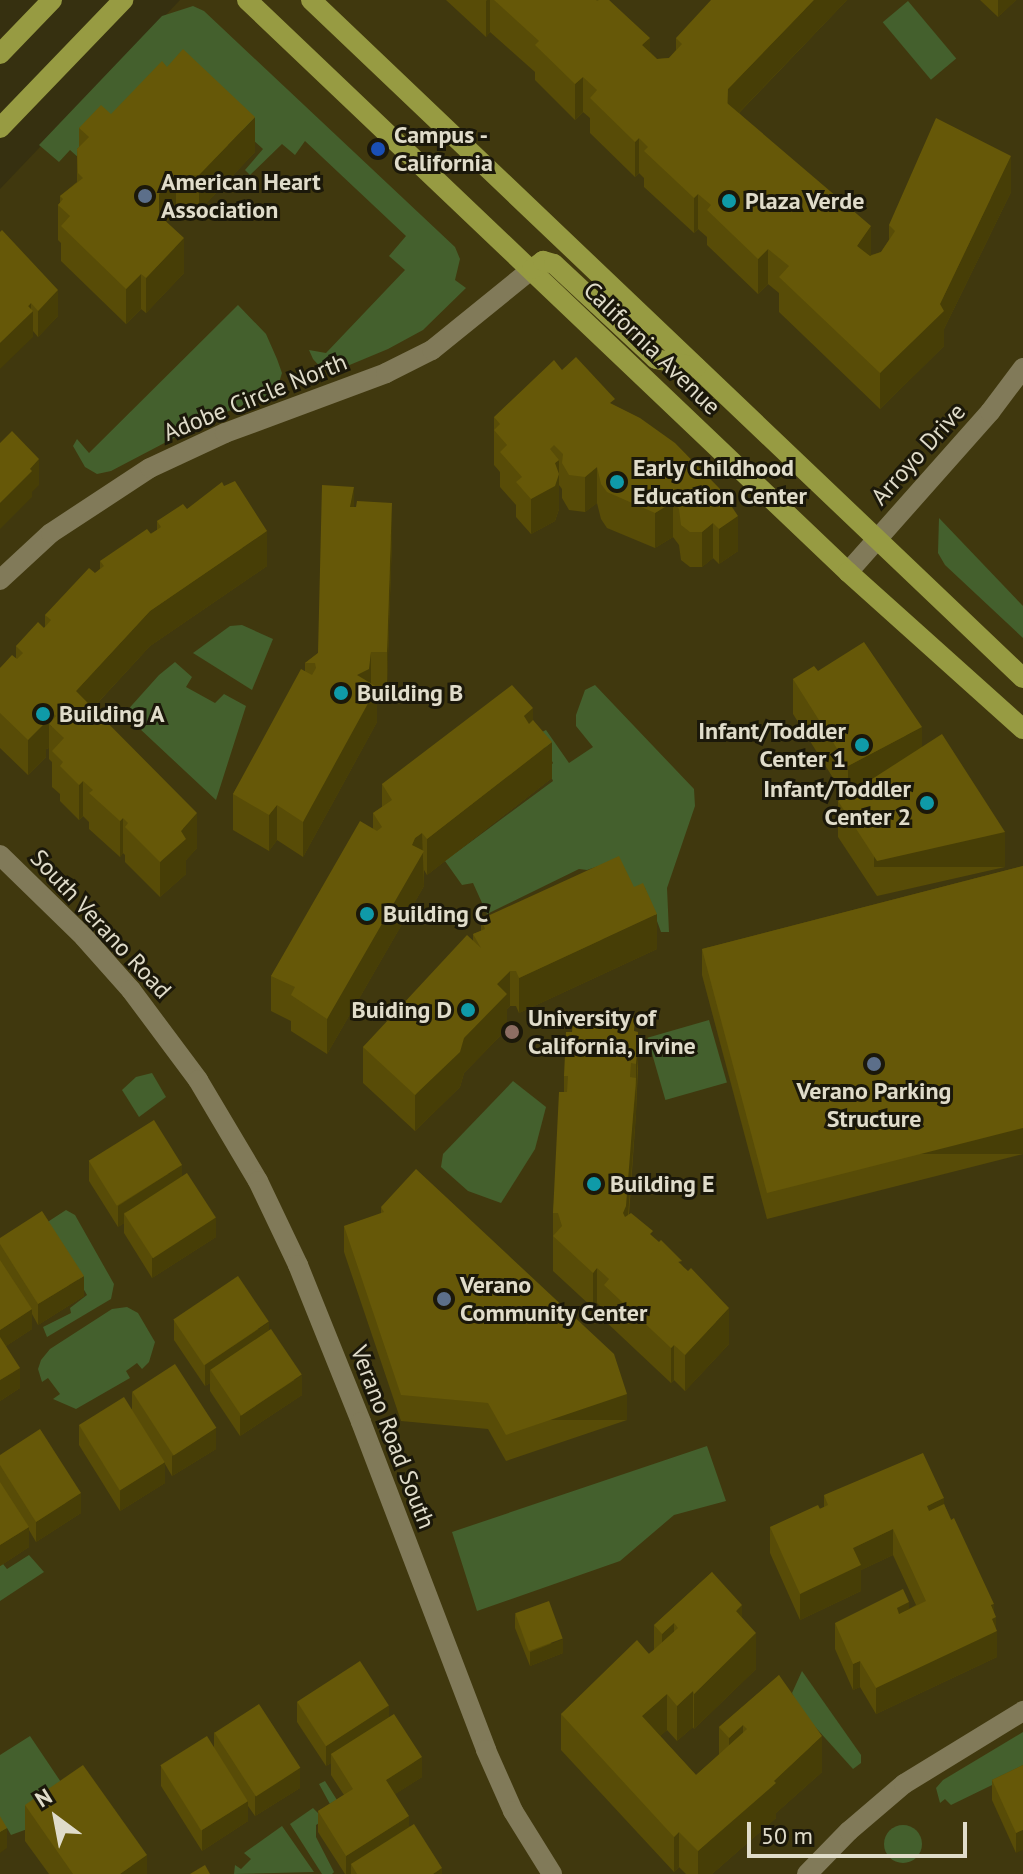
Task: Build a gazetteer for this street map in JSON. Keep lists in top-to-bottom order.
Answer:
{
  "streets": {
    "main road": ["California Avenue"],
    "street": [
      "Adobe Circle North",
      "Arroyo Drive",
      "South Verano Road",
      "Verano Road South"
    ]
  },
  "crossings": [
    ["California Avenue", "Adobe Circle North"],
    ["California Avenue", "Arroyo Drive"],
    ["South Verano Road", "Verano Road South"]
  ],
  "places": [
    "Campus - California",
    "American Heart Association",
    "Plaza Verde",
    "Early Childhood Education Center",
    "Building B",
    "Building A",
    "Infant/Toddler Center 1",
    "Infant/Toddler Center 2",
    "Building C",
    "Buiding D",
    "University of California, Irvine",
    "Verano Parking Structure",
    "Building E",
    "Verano Community Center"
  ],
  "scale_bar": "50 m",
  "north": "top left"
}
